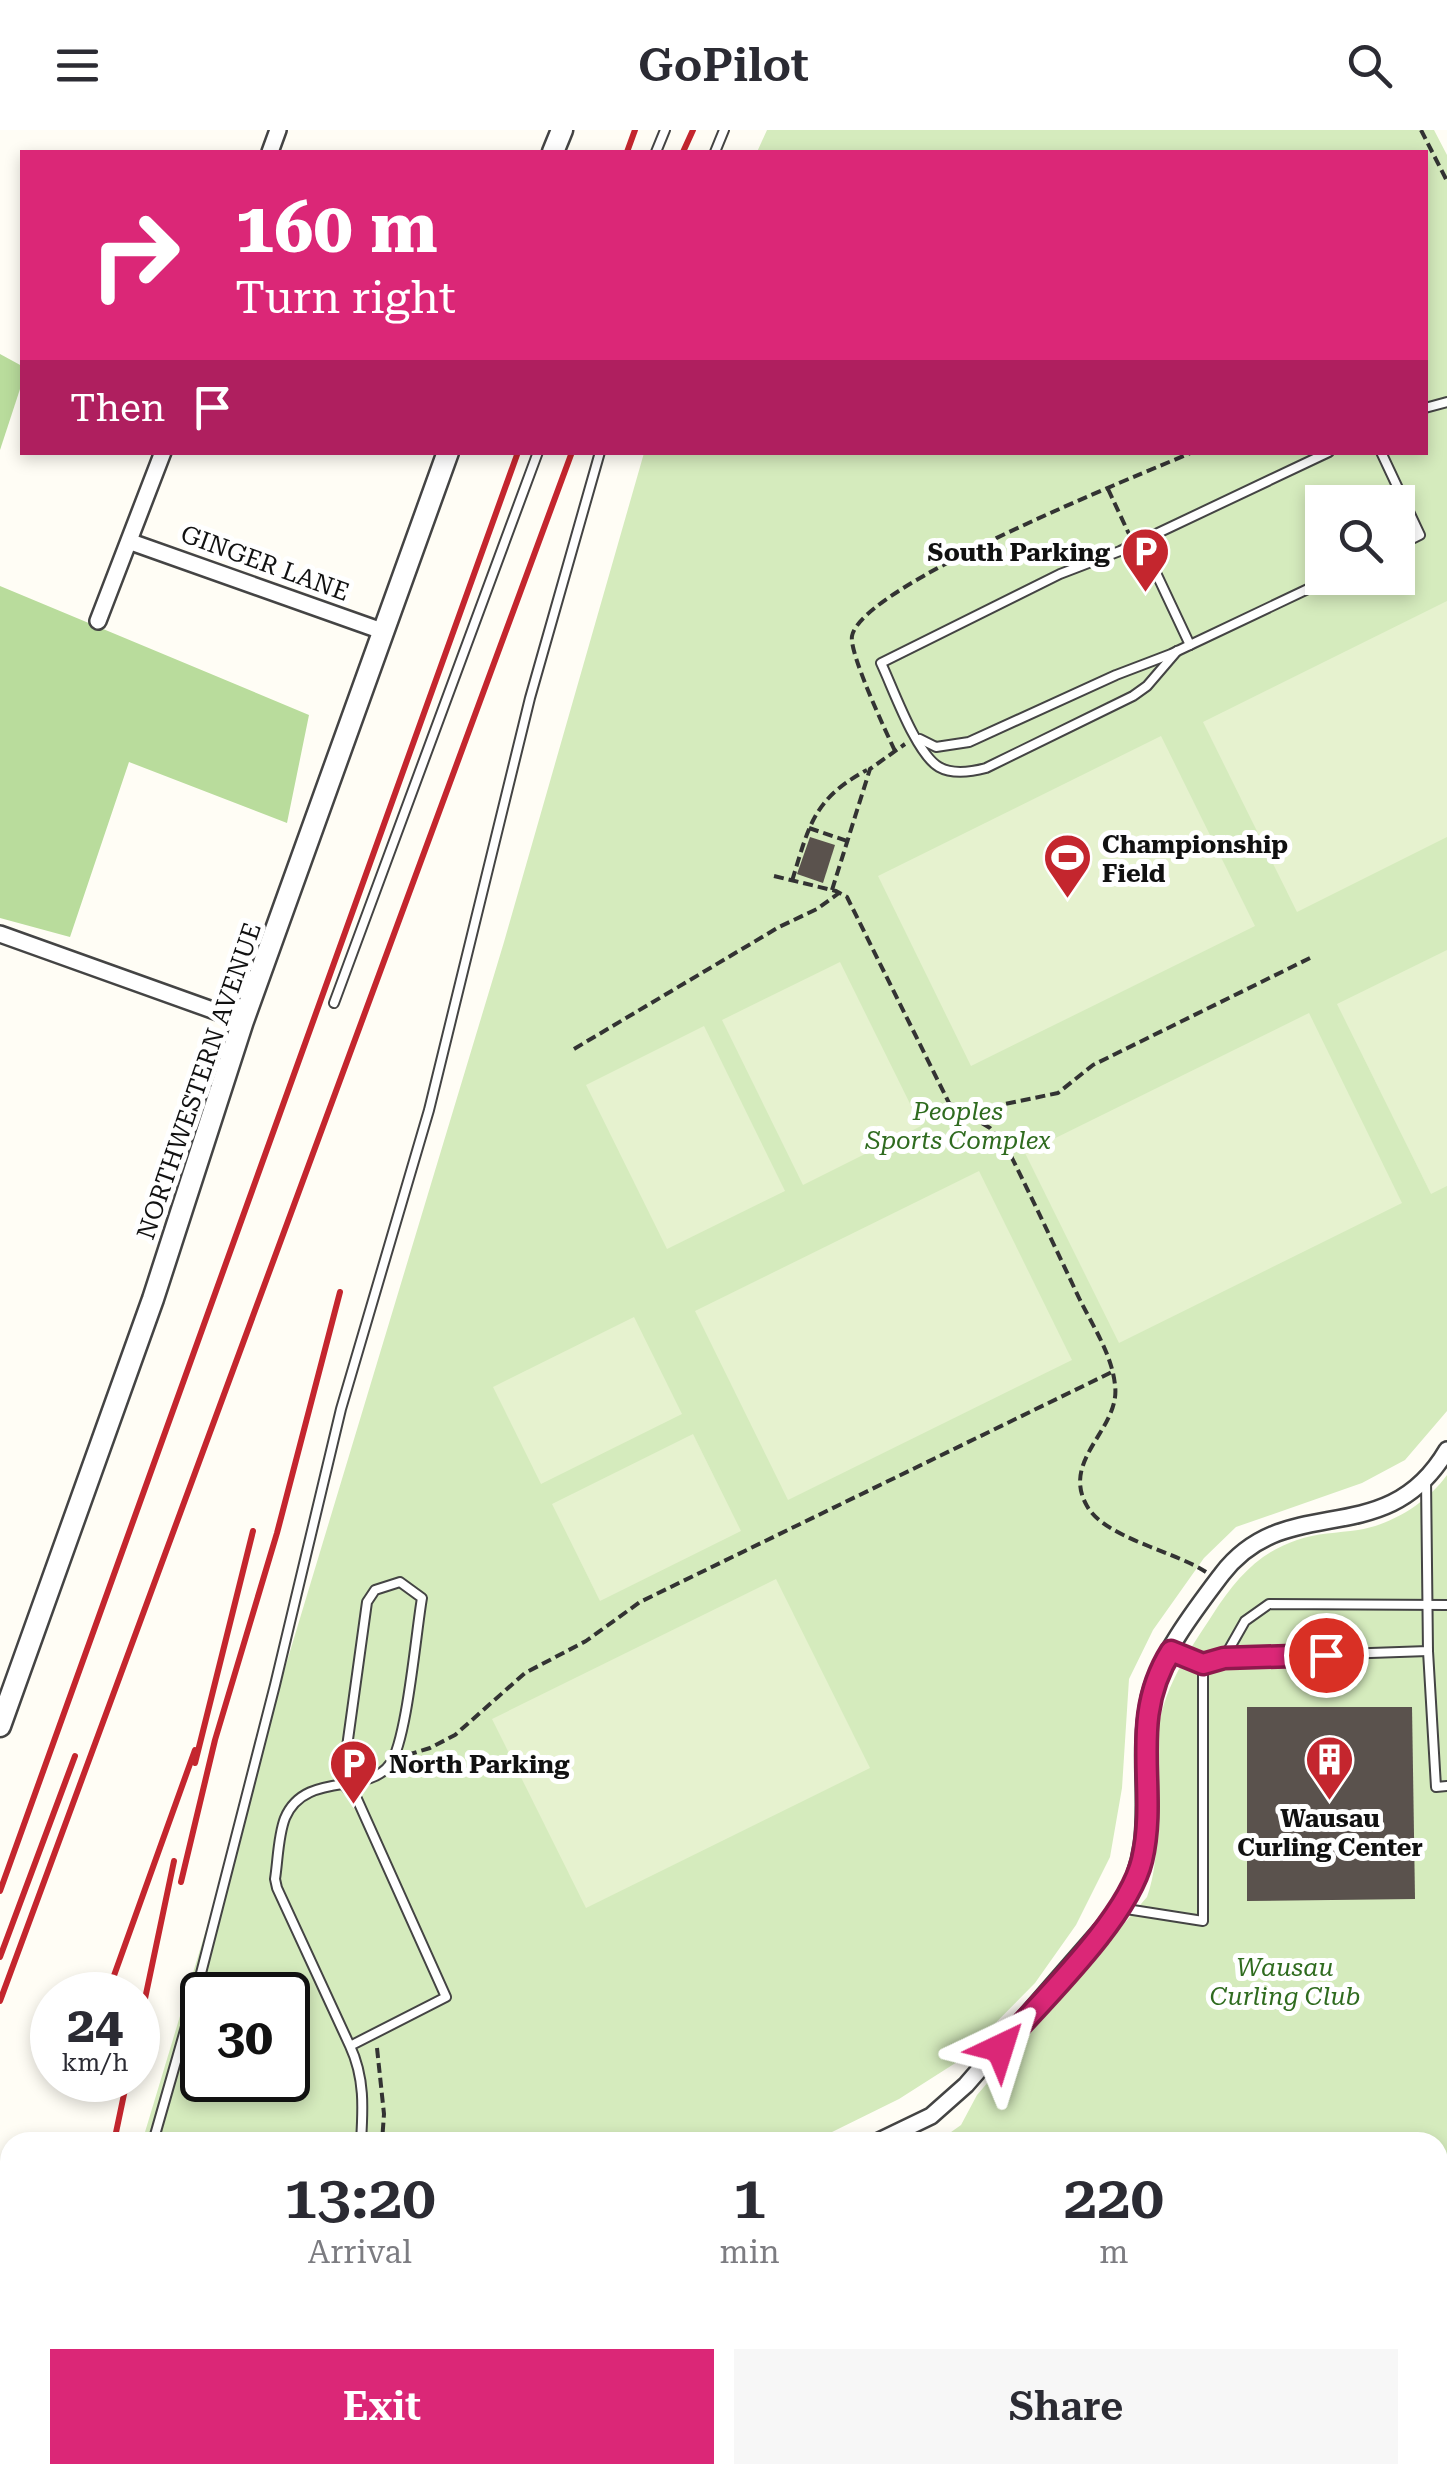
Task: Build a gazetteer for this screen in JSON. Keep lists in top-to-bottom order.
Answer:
{
  "streets": {
    "street": ["GINGER LANE", "NORTHWESTERN AVENUE"]
  },
  "crossings": [
    ["GINGER LANE", "NORTHWESTERN AVENUE"]
  ],
  "parks": ["Peoples Sports Complex", "Wausau Curling Club"],
  "places": {
    "parking": ["South Parking", "North Parking"],
    "sports": ["Championship Field"],
    "building": ["Wausau Curling Center"]
  },
  "page": {
    "header": "GoPilot",
    "turn": ["160 m", "Turn right"],
    "then": "Then",
    "speed": "24 km/h",
    "limit": "30",
    "eta": [
      "13:20",
      "Arrival",
      "1",
      "min",
      "220",
      "m"
    ],
    "buttons": ["Exit", "Share"]
  }
}
